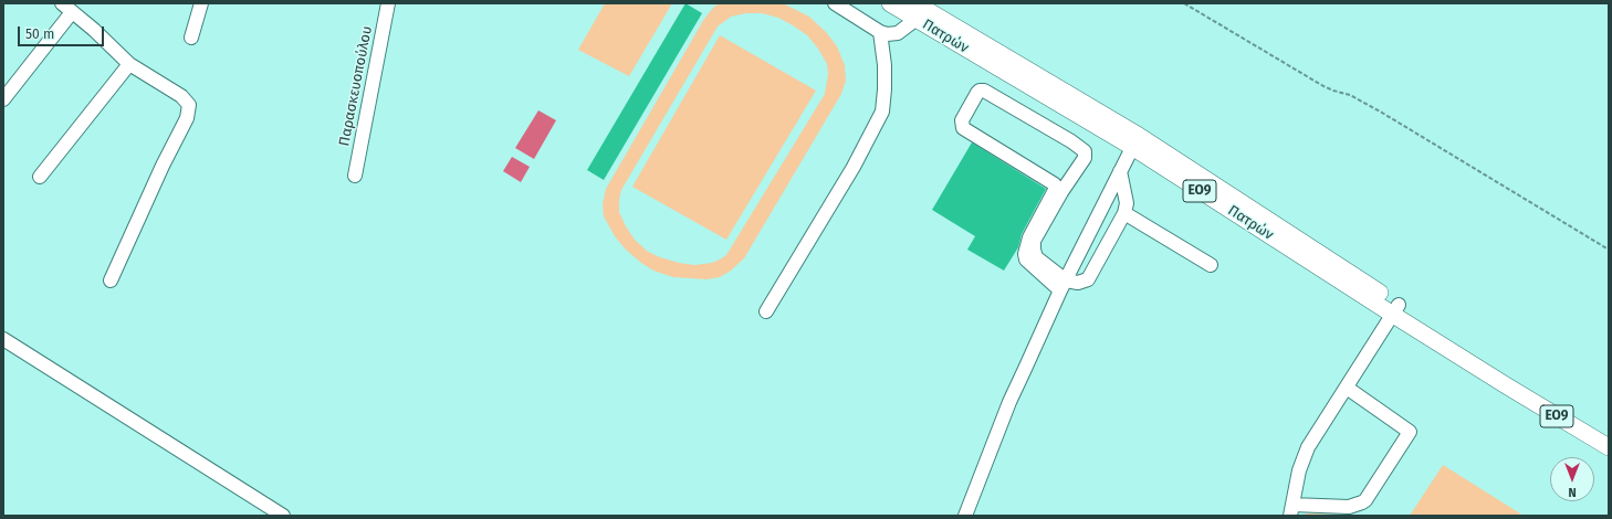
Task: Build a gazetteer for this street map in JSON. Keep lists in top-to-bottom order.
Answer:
{
  "streets": {
    "main road": ["Πατρών", "ΕΟ9"],
    "street": ["Παρασκευοπούλου"]
  },
  "scale_bar": "50 m",
  "north": "bottom"
}
